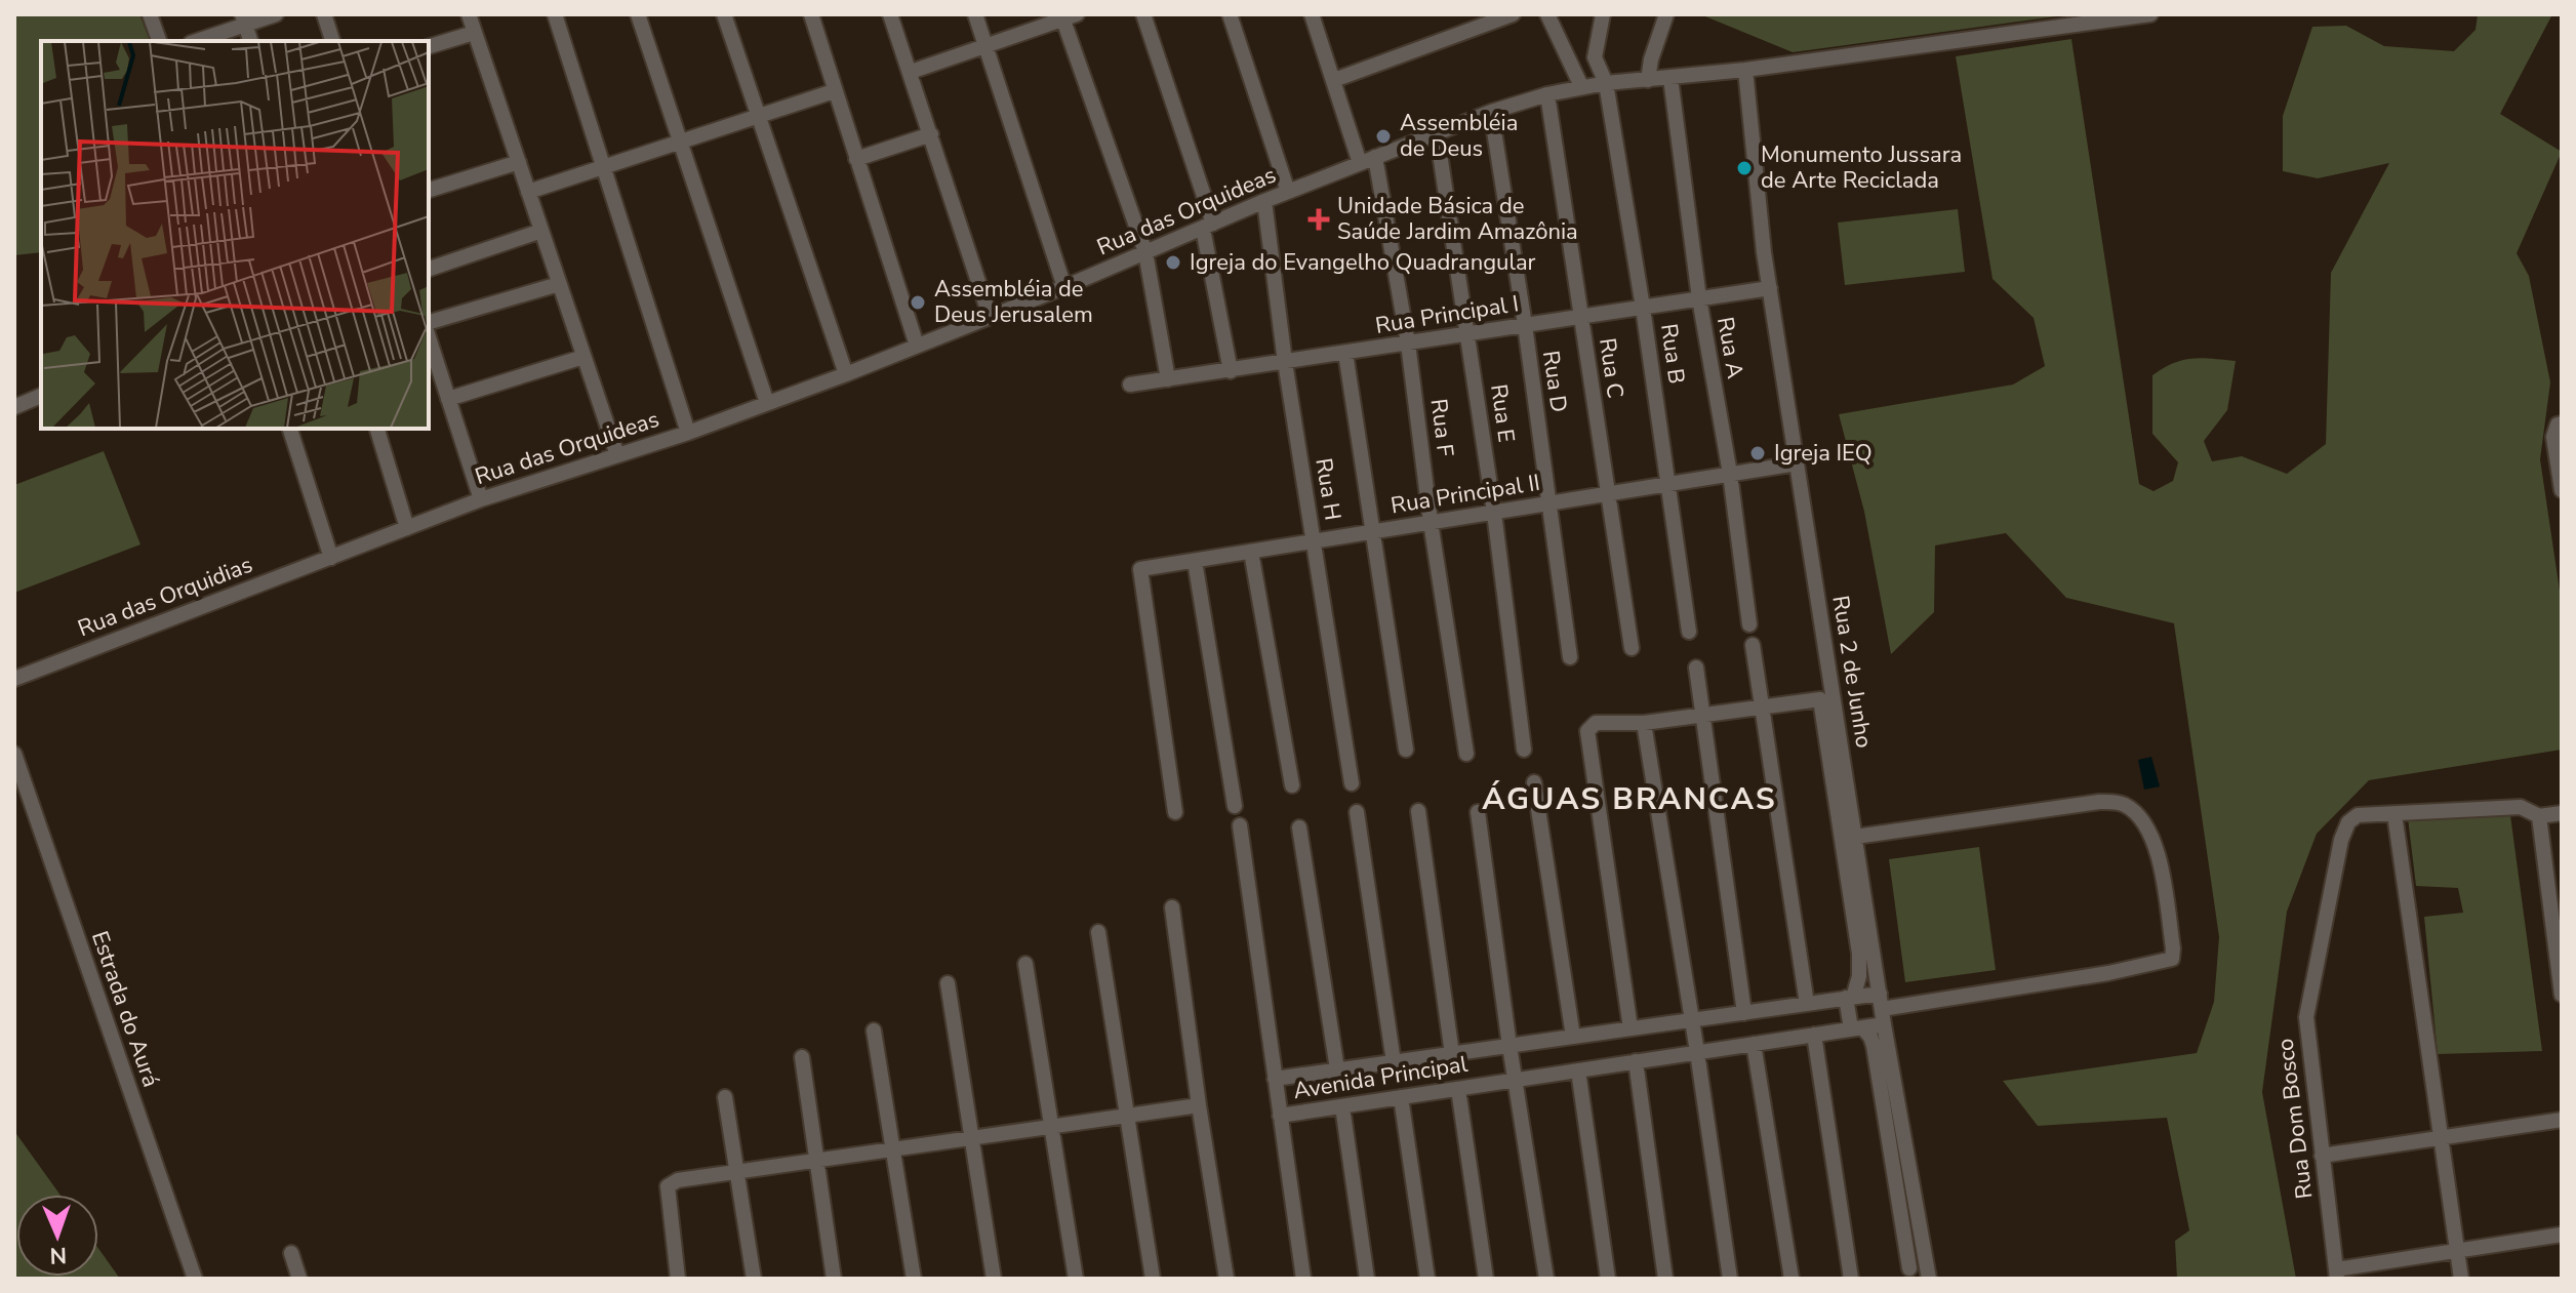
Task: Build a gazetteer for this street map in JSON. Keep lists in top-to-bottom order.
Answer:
{
  "streets": {
    "street": [
      "Rua das Orquideas",
      "Rua Principal I",
      "Rua A",
      "Rua B",
      "Rua C",
      "Rua D",
      "Rua E",
      "Rua F",
      "Rua H",
      "Rua Principal II",
      "Rua das Orquidias",
      "Rua 2 de Junho",
      "Estrada do Aurá",
      "Avenida Principal",
      "Rua Dom Bosco"
    ]
  },
  "crossings": [
    ["Rua das Orquideas", "Rua A"],
    ["Rua das Orquideas", "Rua B"],
    ["Rua das Orquideas", "Rua C"],
    ["Rua das Orquideas", "Rua D"],
    ["Rua das Orquideas", "Rua E"],
    ["Rua das Orquideas", "Rua F"],
    ["Rua das Orquideas", "Rua H"],
    ["Rua das Orquideas", "Rua das Orquidias"],
    ["Rua das Orquideas", "Rua 2 de Junho"],
    ["Rua Principal I", "Rua A"],
    ["Rua Principal I", "Rua B"],
    ["Rua Principal I", "Rua C"],
    ["Rua Principal I", "Rua D"],
    ["Rua Principal I", "Rua E"],
    ["Rua Principal I", "Rua F"],
    ["Rua Principal I", "Rua H"],
    ["Rua Principal I", "Rua 2 de Junho"],
    ["Rua A", "Rua Principal II"],
    ["Rua B", "Rua Principal II"],
    ["Rua C", "Rua Principal II"],
    ["Rua D", "Rua Principal II"],
    ["Rua E", "Rua Principal II"],
    ["Rua F", "Rua Principal II"],
    ["Rua H", "Rua Principal II"],
    ["Rua Principal II", "Rua 2 de Junho"],
    ["Rua 2 de Junho", "Avenida Principal"]
  ],
  "districts": ["ÁGUAS BRANCAS"],
  "places": {
    "other": [
      "Assembléia de Deus",
      "Monumento Jussara de Arte Reciclada",
      "Igreja do Evangelho Quadrangular",
      "Assembléia de Deus Jerusalem",
      "Igreja IEQ"
    ],
    "health": ["Unidade Básica de Saúde Jardim Amazônia"]
  },
  "north": "bottom"
}
